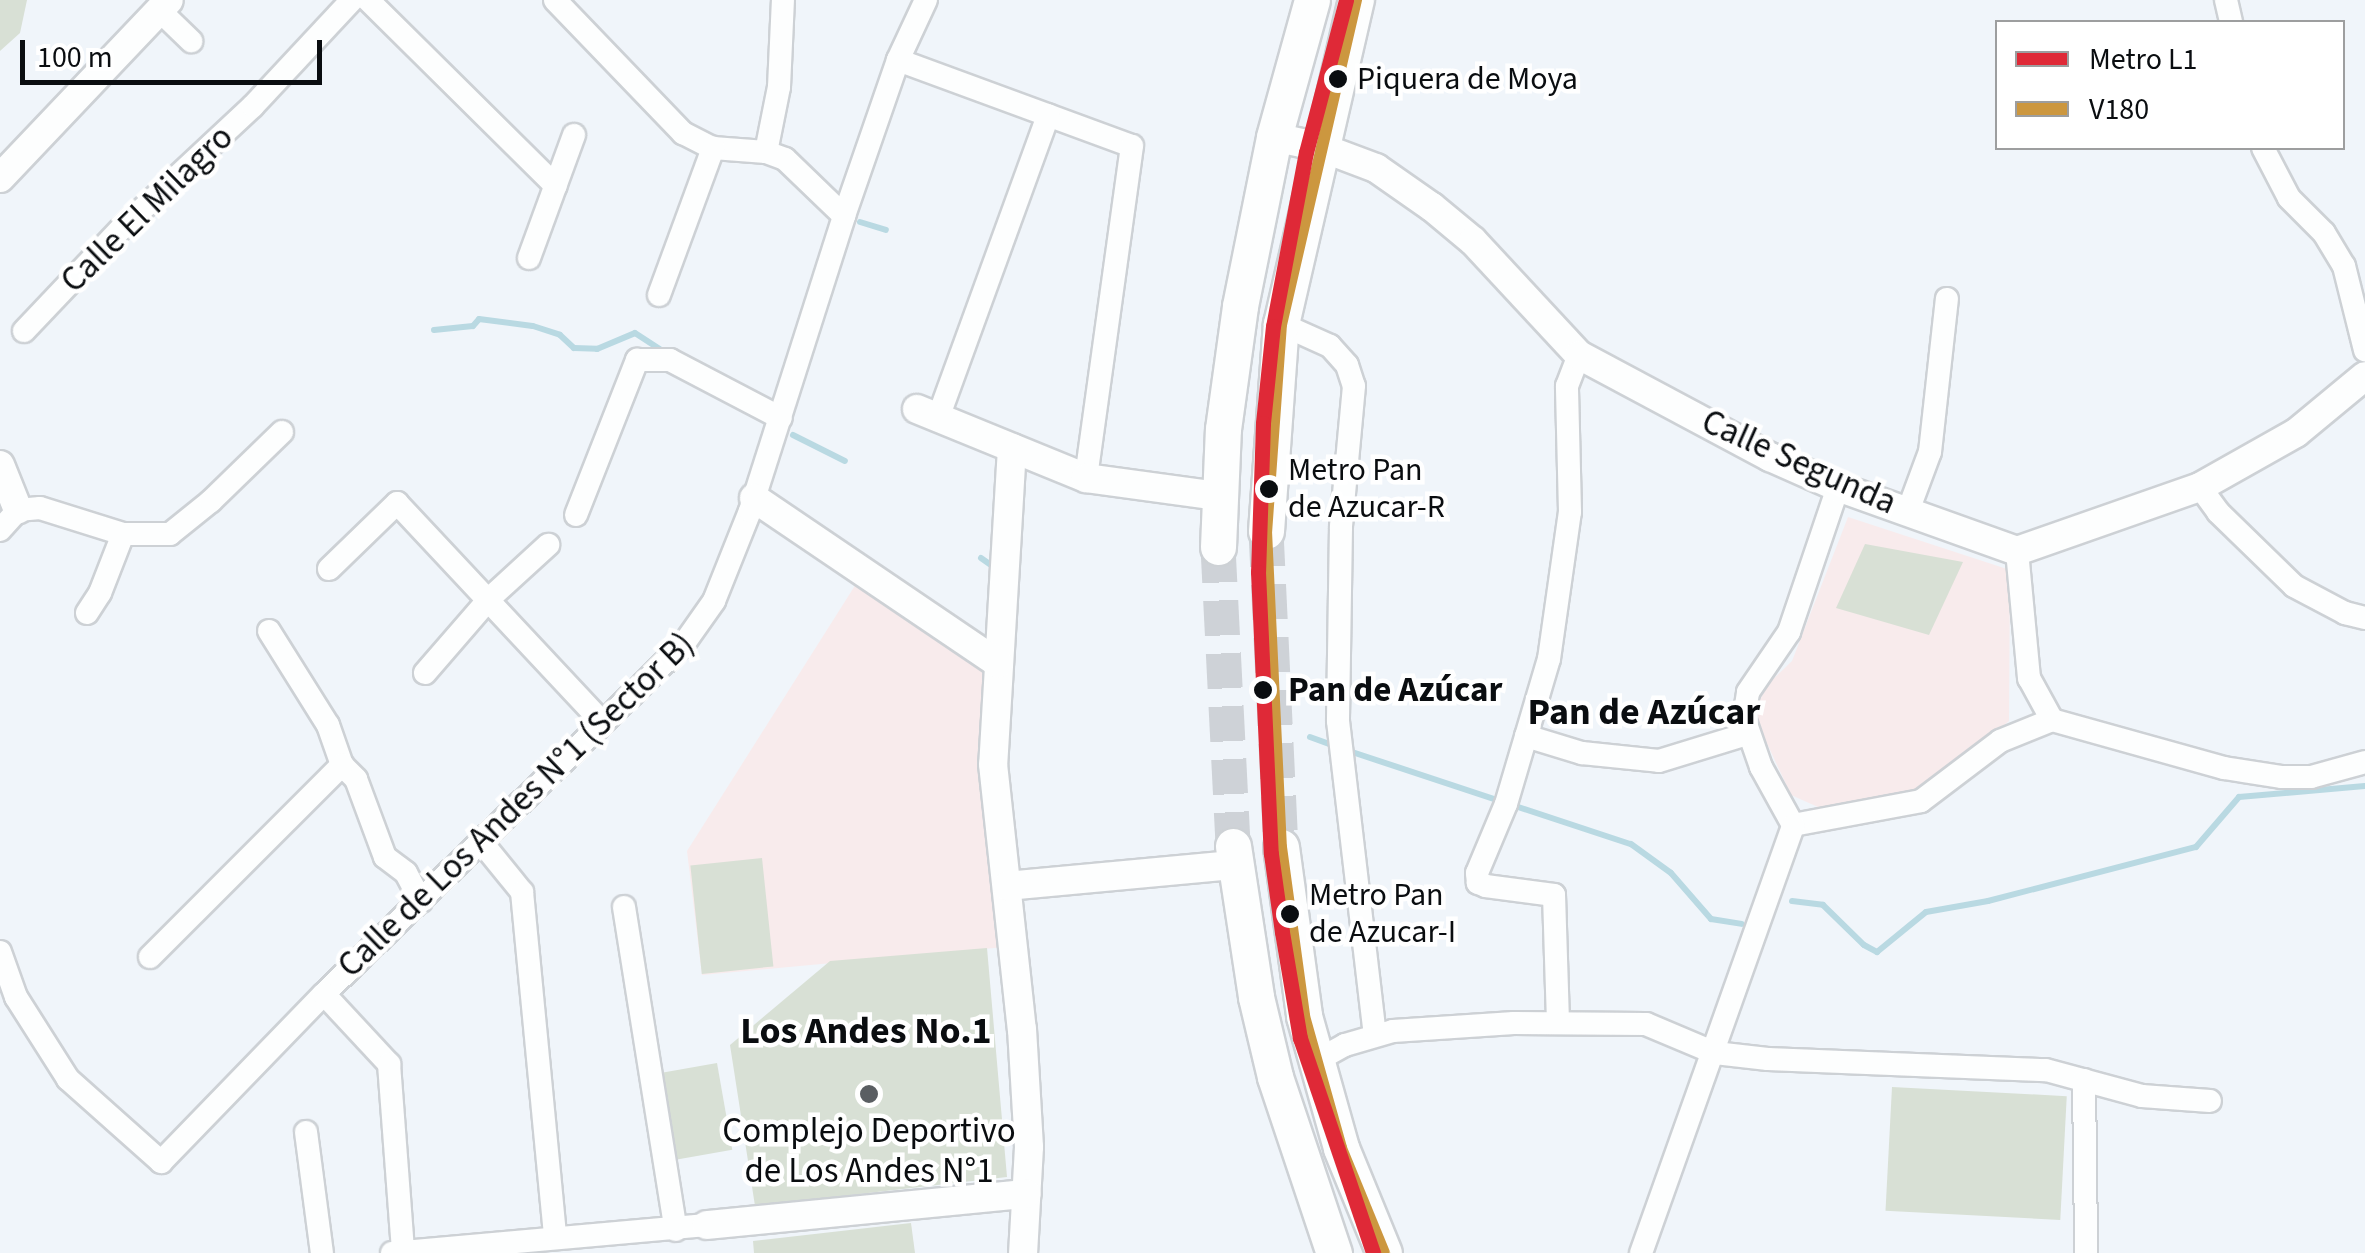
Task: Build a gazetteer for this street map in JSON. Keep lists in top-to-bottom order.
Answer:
{
  "streets": {
    "street": ["Calle El Milagro", "Calle Segunda", "Calle de Los Andes N°1 (Sector B)"]
  },
  "districts": ["Pan de Azúcar", "Los Andes No.1"],
  "places": [
    "Piquera de Moya",
    "Metro Pan de Azucar-R",
    "Pan de Azúcar",
    "Metro Pan de Azucar-I",
    "Complejo Deportivo de Los Andes N°1"
  ],
  "lines": ["metro line L1", "transit line V180"],
  "legend": ["Metro L1", "V180"],
  "scale_bar": "100 m"
}
